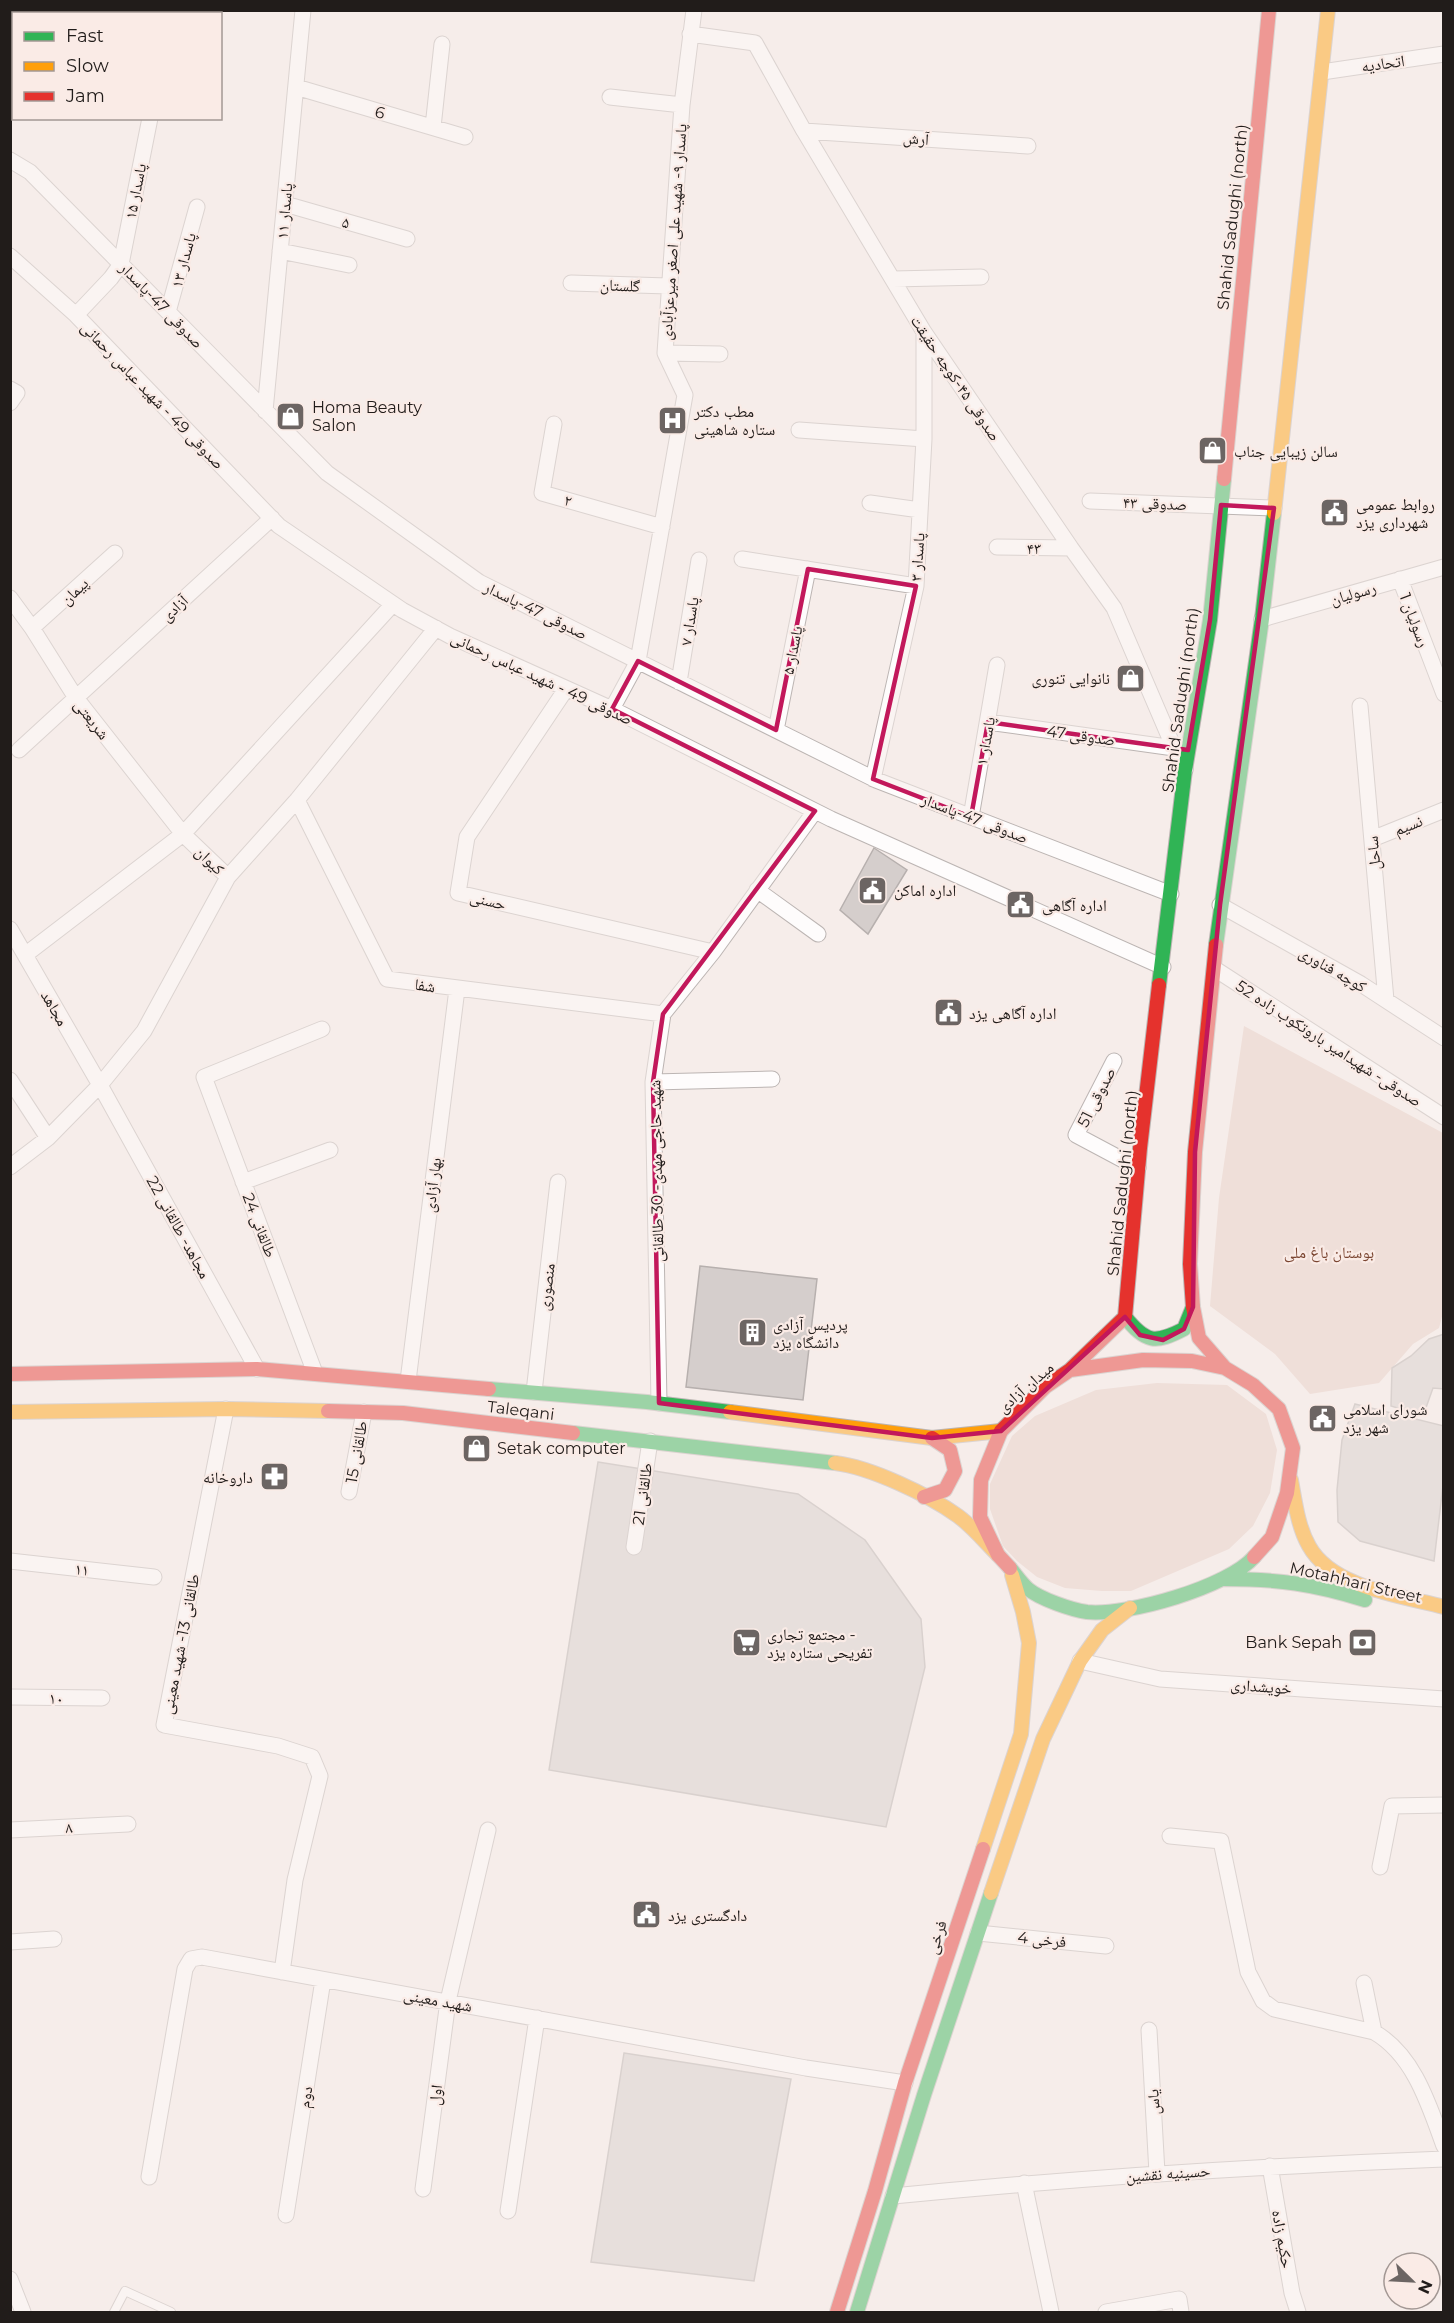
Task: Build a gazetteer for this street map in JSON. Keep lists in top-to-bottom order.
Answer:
{
  "streets": {
    "main road": [
      "Shahid Sadughi (north)",
      "میدان آزادی",
      "Taleqani",
      "Motahhari Street",
      "فرخی"
    ],
    "street": [
      "اتحادیه",
      "6",
      "آرش",
      "پاسدار ۱۵",
      "پاسدار ۱۱",
      "۵",
      "پاسدار ۹- شهید علی اصغر میرعزآبادی",
      "پاسدار ۱۳",
      "گلستان",
      "صدوقی 47-پاسدار",
      "صدوقی ۴۵-کوچه حقیقت",
      "صدوقی 49 - شهید عباس رحمانی",
      "۲",
      "صدوقی ۴۳",
      "۴۳",
      "پاسدار ۳",
      "پیمان",
      "رسولیان",
      "آزادی",
      "رسولیان 1",
      "پاسدار ۷",
      "پاسدار ۵",
      "شریعتی",
      "صدوقی 47",
      "پاسدار ۱",
      "نسیم",
      "ساحل",
      "کیوان",
      "حسنی",
      "کوچه فناوری",
      "شفا",
      "مجاهد",
      "52 صدوقی- شهیدامیر باروتکوب زاده",
      "صدوقی 51",
      "شهید حاجی مهدی- 30 طالقانی",
      "بهار آزادی",
      "طالقانی 24",
      "مجاهد- طالقانی 22",
      "منصوری",
      "طالقانی 15",
      "طالقانی 21",
      "۱۱",
      "طالقانی 13- شهید معینی",
      "خویشداری",
      "۱۰",
      "۸",
      "فرخی 4",
      "شهید معینی",
      "اول",
      "دوم",
      "یاس",
      "حسینیه نقشین",
      "حکیم زاده"
    ]
  },
  "crossings": [
    ["6", "پاسدار ۱۱"],
    ["آرش", "صدوقی ۴۵-کوچه حقیقت"],
    ["پاسدار ۱۵", "صدوقی 47-پاسدار"],
    ["پاسدار ۱۱", "۵"],
    ["پاسدار ۱۱", "صدوقی 47-پاسدار"],
    ["Shahid Sadughi (north)", "صدوقی 47-پاسدار"],
    ["Shahid Sadughi (north)", "صدوقی ۴۵-کوچه حقیقت"],
    ["Shahid Sadughi (north)", "صدوقی 49 - شهید عباس رحمانی"],
    ["Shahid Sadughi (north)", "صدوقی ۴۳"],
    ["Shahid Sadughi (north)", "صدوقی 51"],
    ["پاسدار ۹- شهید علی اصغر میرعزآبادی", "گلستان"],
    ["پاسدار ۹- شهید علی اصغر میرعزآبادی", "صدوقی 47-پاسدار"],
    ["پاسدار ۹- شهید علی اصغر میرعزآبادی", "صدوقی ۴۵-کوچه حقیقت"],
    ["پاسدار ۹- شهید علی اصغر میرعزآبادی", "صدوقی 49 - شهید عباس رحمانی"],
    ["پاسدار ۹- شهید علی اصغر میرعزآبادی", "۲"],
    ["پاسدار ۱۳", "صدوقی 47-پاسدار"],
    ["صدوقی 47-پاسدار", "پاسدار ۳"],
    ["صدوقی 47-پاسدار", "پاسدار ۷"],
    ["صدوقی 47-پاسدار", "پاسدار ۵"],
    ["صدوقی 47-پاسدار", "پاسدار ۱"],
    ["صدوقی ۴۵-کوچه حقیقت", "۴۳"],
    ["صدوقی ۴۵-کوچه حقیقت", "پاسدار ۳"],
    ["صدوقی ۴۵-کوچه حقیقت", "صدوقی 47"],
    ["صدوقی 49 - شهید عباس رحمانی", "آزادی"],
    ["صدوقی 49 - شهید عباس رحمانی", "کیوان"],
    ["صدوقی 49 - شهید عباس رحمانی", "حسنی"],
    ["پیمان", "شریعتی"],
    ["رسولیان", "رسولیان 1"],
    ["آزادی", "شریعتی"],
    ["شریعتی", "کیوان"],
    ["صدوقی 47", "پاسدار ۱"],
    ["نسیم", "ساحل"],
    ["ساحل", "کوچه فناوری"],
    ["کیوان", "شفا"],
    ["شفا", "شهید حاجی مهدی- 30 طالقانی"],
    ["شفا", "بهار آزادی"],
    ["مجاهد", "مجاهد- طالقانی 22"],
    ["شهید حاجی مهدی- 30 طالقانی", "Taleqani"],
    ["بهار آزادی", "Taleqani"],
    ["طالقانی 24", "Taleqani"],
    ["مجاهد- طالقانی 22", "Taleqani"],
    ["منصوری", "Taleqani"],
    ["میدان آزادی", "Taleqani"],
    ["میدان آزادی", "Motahhari Street"],
    ["میدان آزادی", "فرخی"],
    ["Taleqani", "طالقانی 15"],
    ["Taleqani", "طالقانی 21"],
    ["Taleqani", "طالقانی 13- شهید معینی"],
    ["طالقانی 13- شهید معینی", "شهید معینی"],
    ["فرخی", "شهید معینی"],
    ["شهید معینی", "اول"],
    ["شهید معینی", "دوم"],
    ["یاس", "حسینیه نقشین"],
    ["حسینیه نقشین", "حکیم زاده"]
  ],
  "parks": ["بوستان باغ ملی"],
  "places": {
    "shop": [
      "Homa Beauty Salon",
      "سالن زیبایی جناب",
      "نانوایی تنوری",
      "Setak computer"
    ],
    "hospital": ["مطب دکتر ستاره شاهینی"],
    "public building": [
      "روابط عمومی شهرداری یزد",
      "اداره اماکن",
      "اداره آگاهی",
      "اداره آگاهی یزد",
      "شورای اسلامی شهر یزد",
      "دادگستری یزد"
    ],
    "building": ["پردیس آزادی دانشگاه یزد"],
    "pharmacy": ["داروخانه"],
    "bank": ["Bank Sepah"],
    "supermarket": ["مجتمع تجاری - تفریحی ستاره یزد"]
  },
  "legend": ["Fast", "Slow", "Jam"],
  "north": "bottom right"
}
